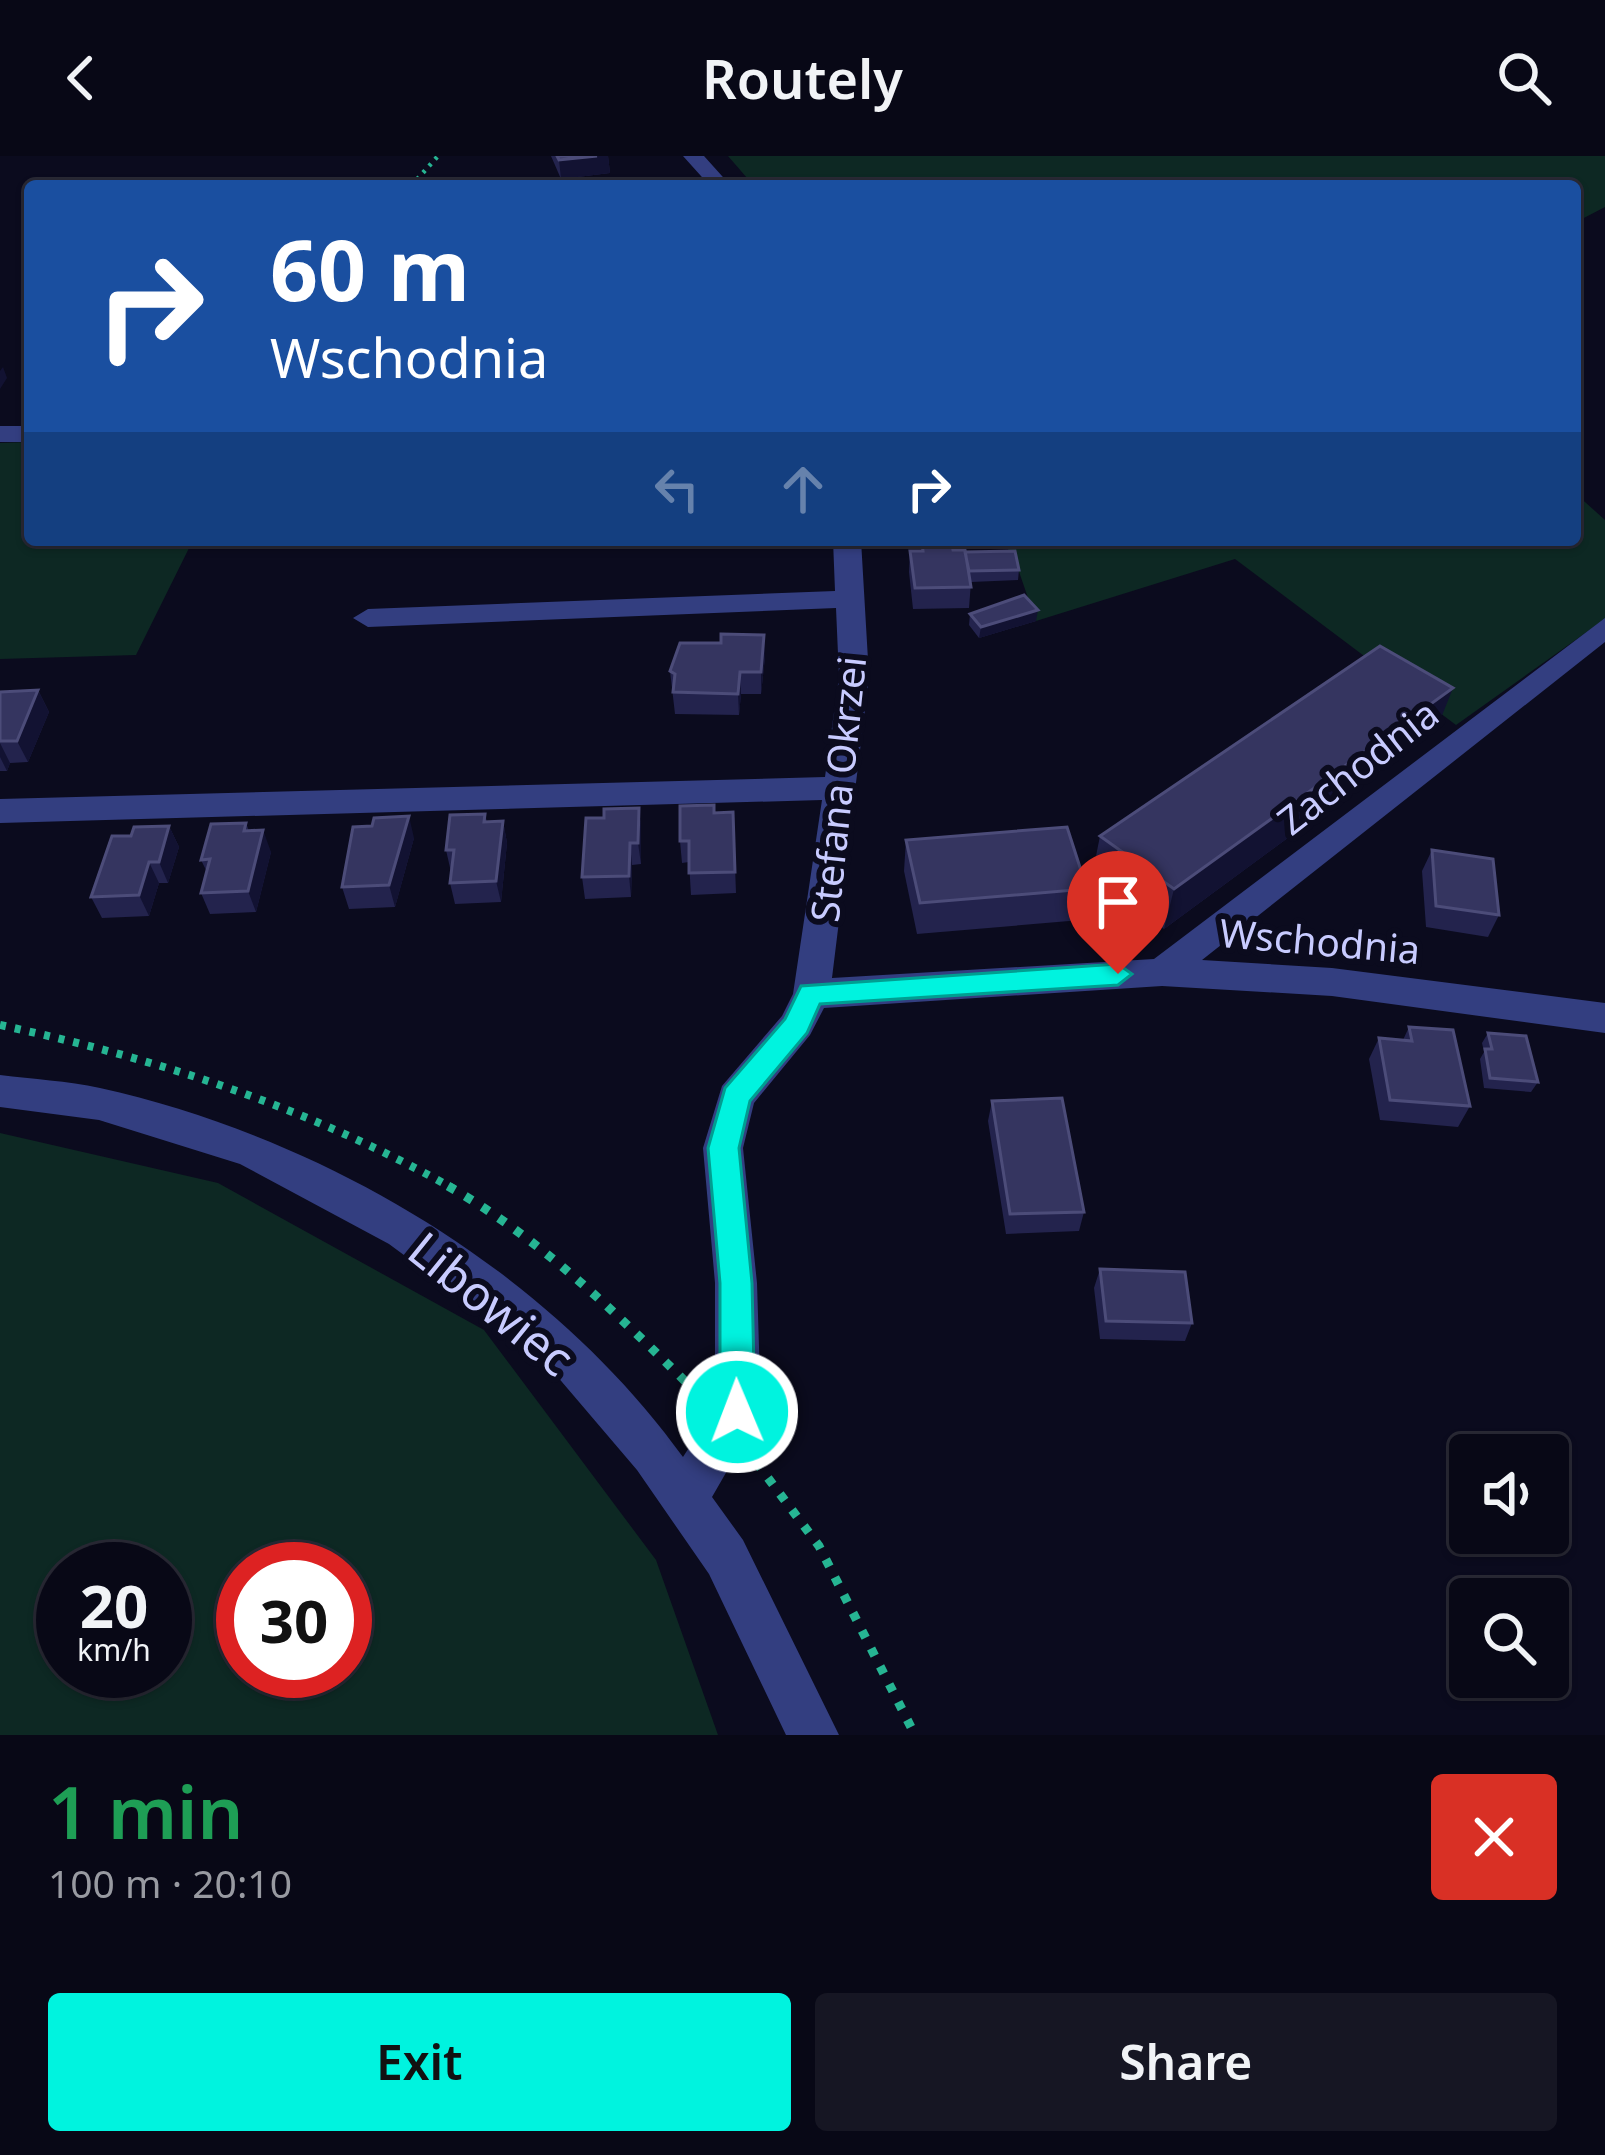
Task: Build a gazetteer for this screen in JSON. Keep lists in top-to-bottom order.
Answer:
{
  "streets": {
    "street": [
      "Zachodnia",
      "Stefana Okrzei",
      "Wschodnia",
      "Libowiec"
    ]
  },
  "crossings": [
    ["Zachodnia", "Wschodnia"],
    ["Stefana Okrzei", "Wschodnia"],
    ["Stefana Okrzei", "Libowiec"]
  ],
  "page": {
    "header": "Routely",
    "turn": ["60 m", "Wschodnia"],
    "speed": "20 km/h",
    "limit": "30",
    "heading": ["1 min", "100 m · 20:10"],
    "buttons": ["Exit", "Share"]
  }
}
